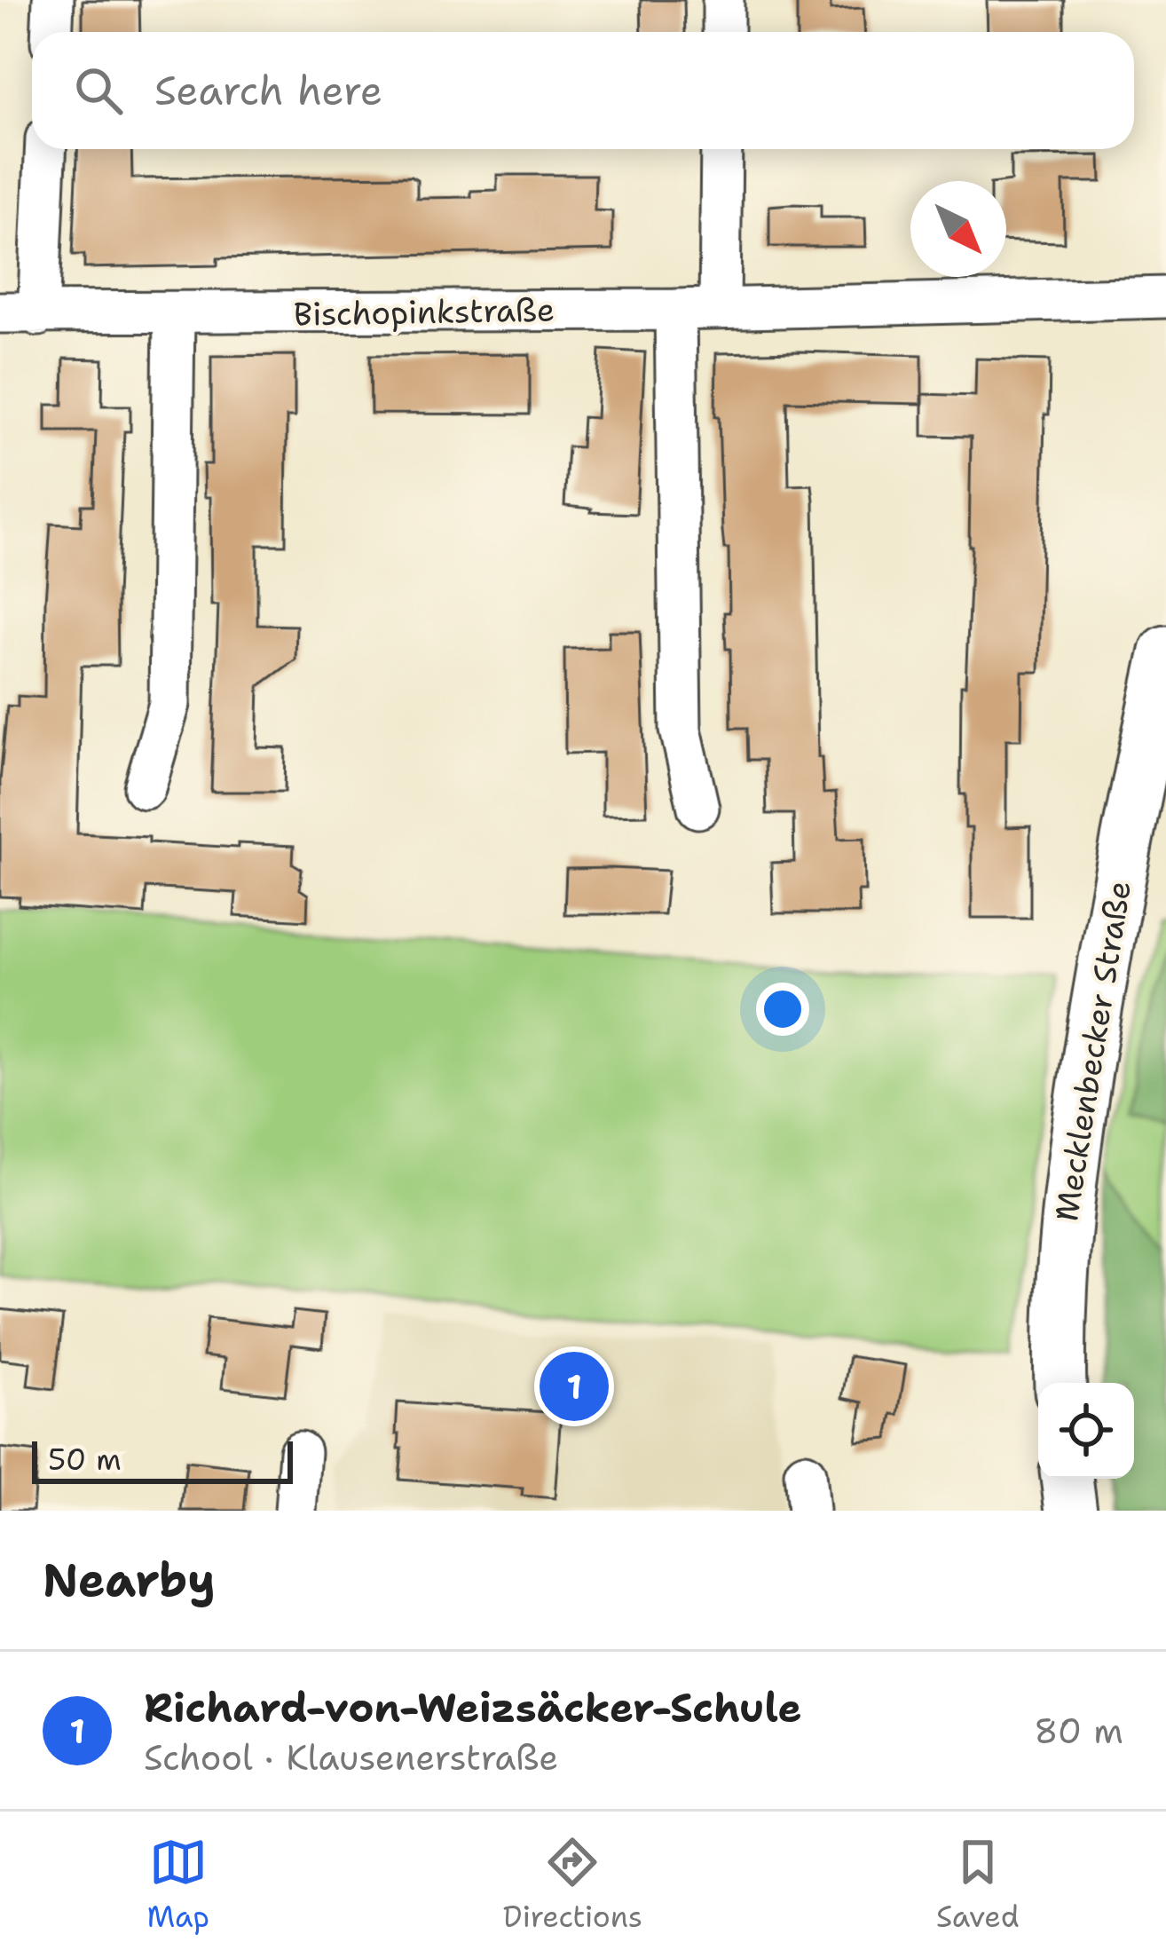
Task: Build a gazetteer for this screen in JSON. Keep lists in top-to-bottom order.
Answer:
{
  "streets": {
    "street": ["Bischopinkstraße", "Mecklenbecker Straße"]
  },
  "scale_bar": "50 m",
  "north": "bottom right",
  "page": {
    "search": "Search here",
    "pins": "1",
    "scale": "50 m",
    "heading": "Nearby",
    "list": [
      {
        "mark": "1",
        "name": "Richard-von-Weizsäcker-Schule",
        "note": "School · Klausenerstraße",
        "value": "80 m"
      }
    ],
    "nav": ["Map", "Directions", "Saved"]
  }
}
